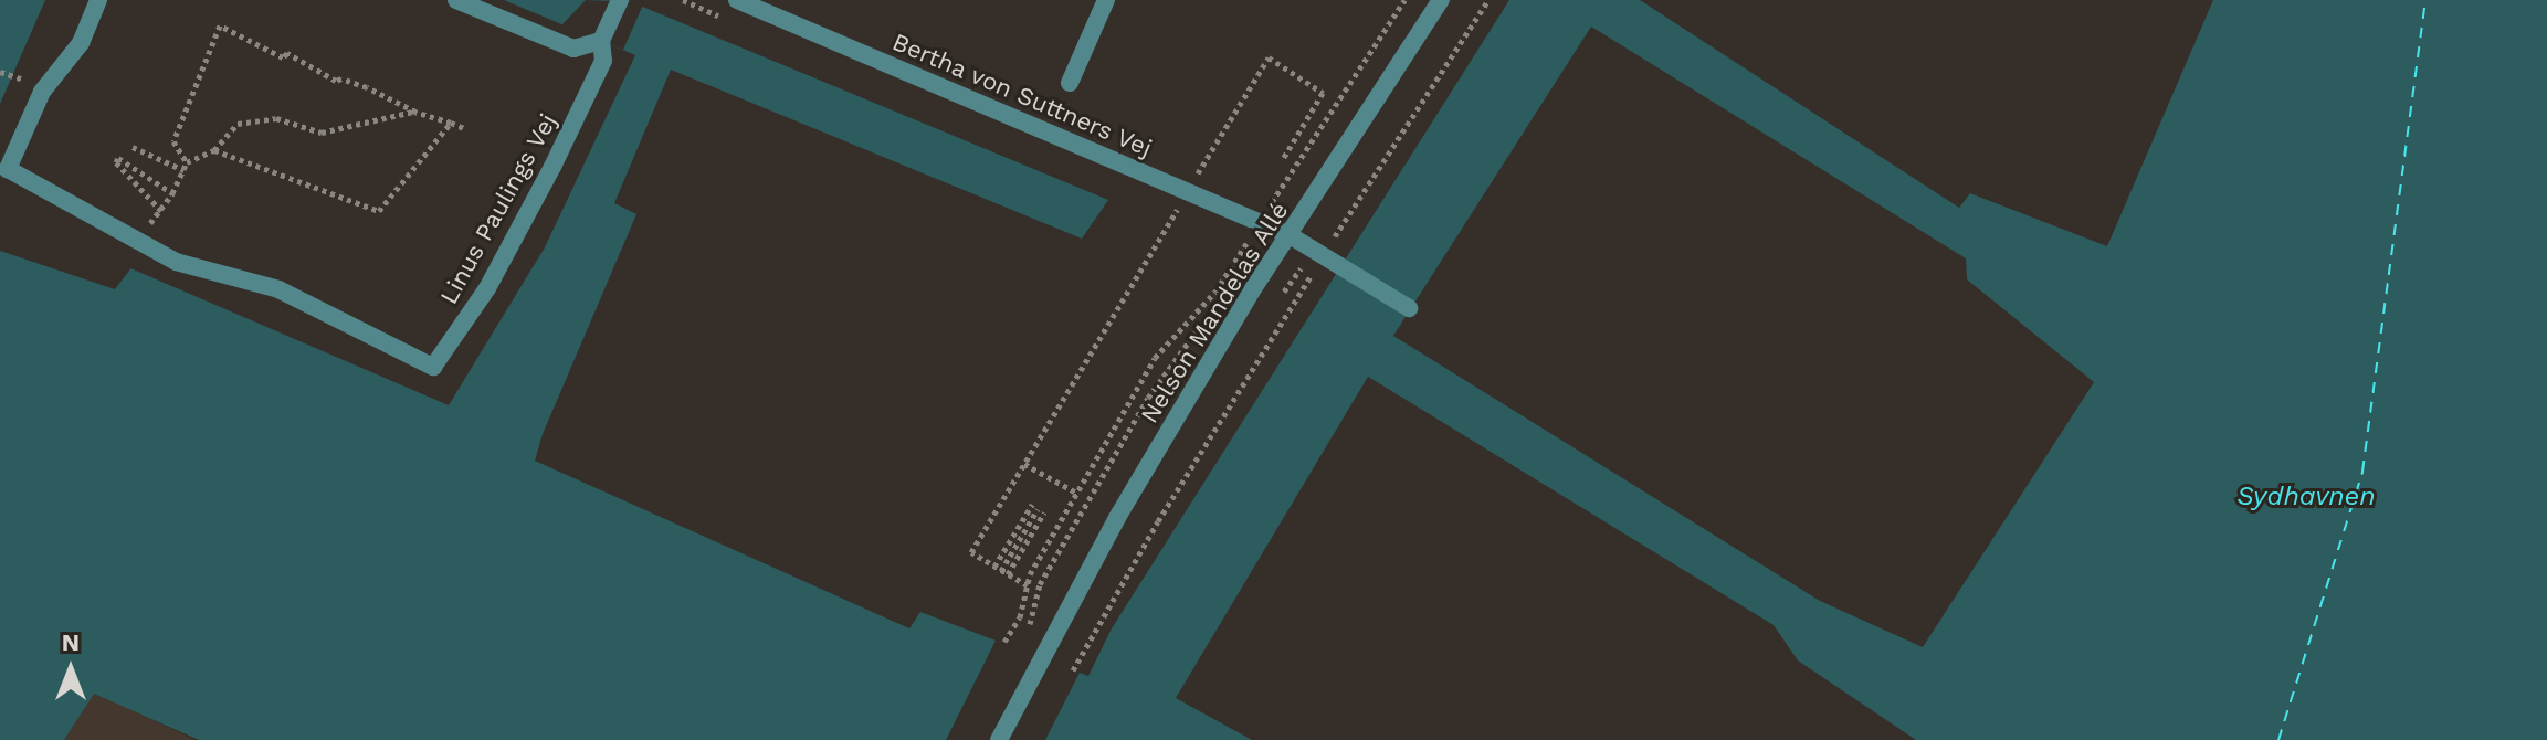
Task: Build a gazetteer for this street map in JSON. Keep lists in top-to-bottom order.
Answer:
{
  "streets": {
    "street": ["Bertha von Suttners Vej", "Linus Paulings Vej", "Nelson Mandelas Allé"]
  },
  "crossings": [
    ["Bertha von Suttners Vej", "Nelson Mandelas Allé"]
  ],
  "water": ["Sydhavnen"],
  "north": "top"
}
